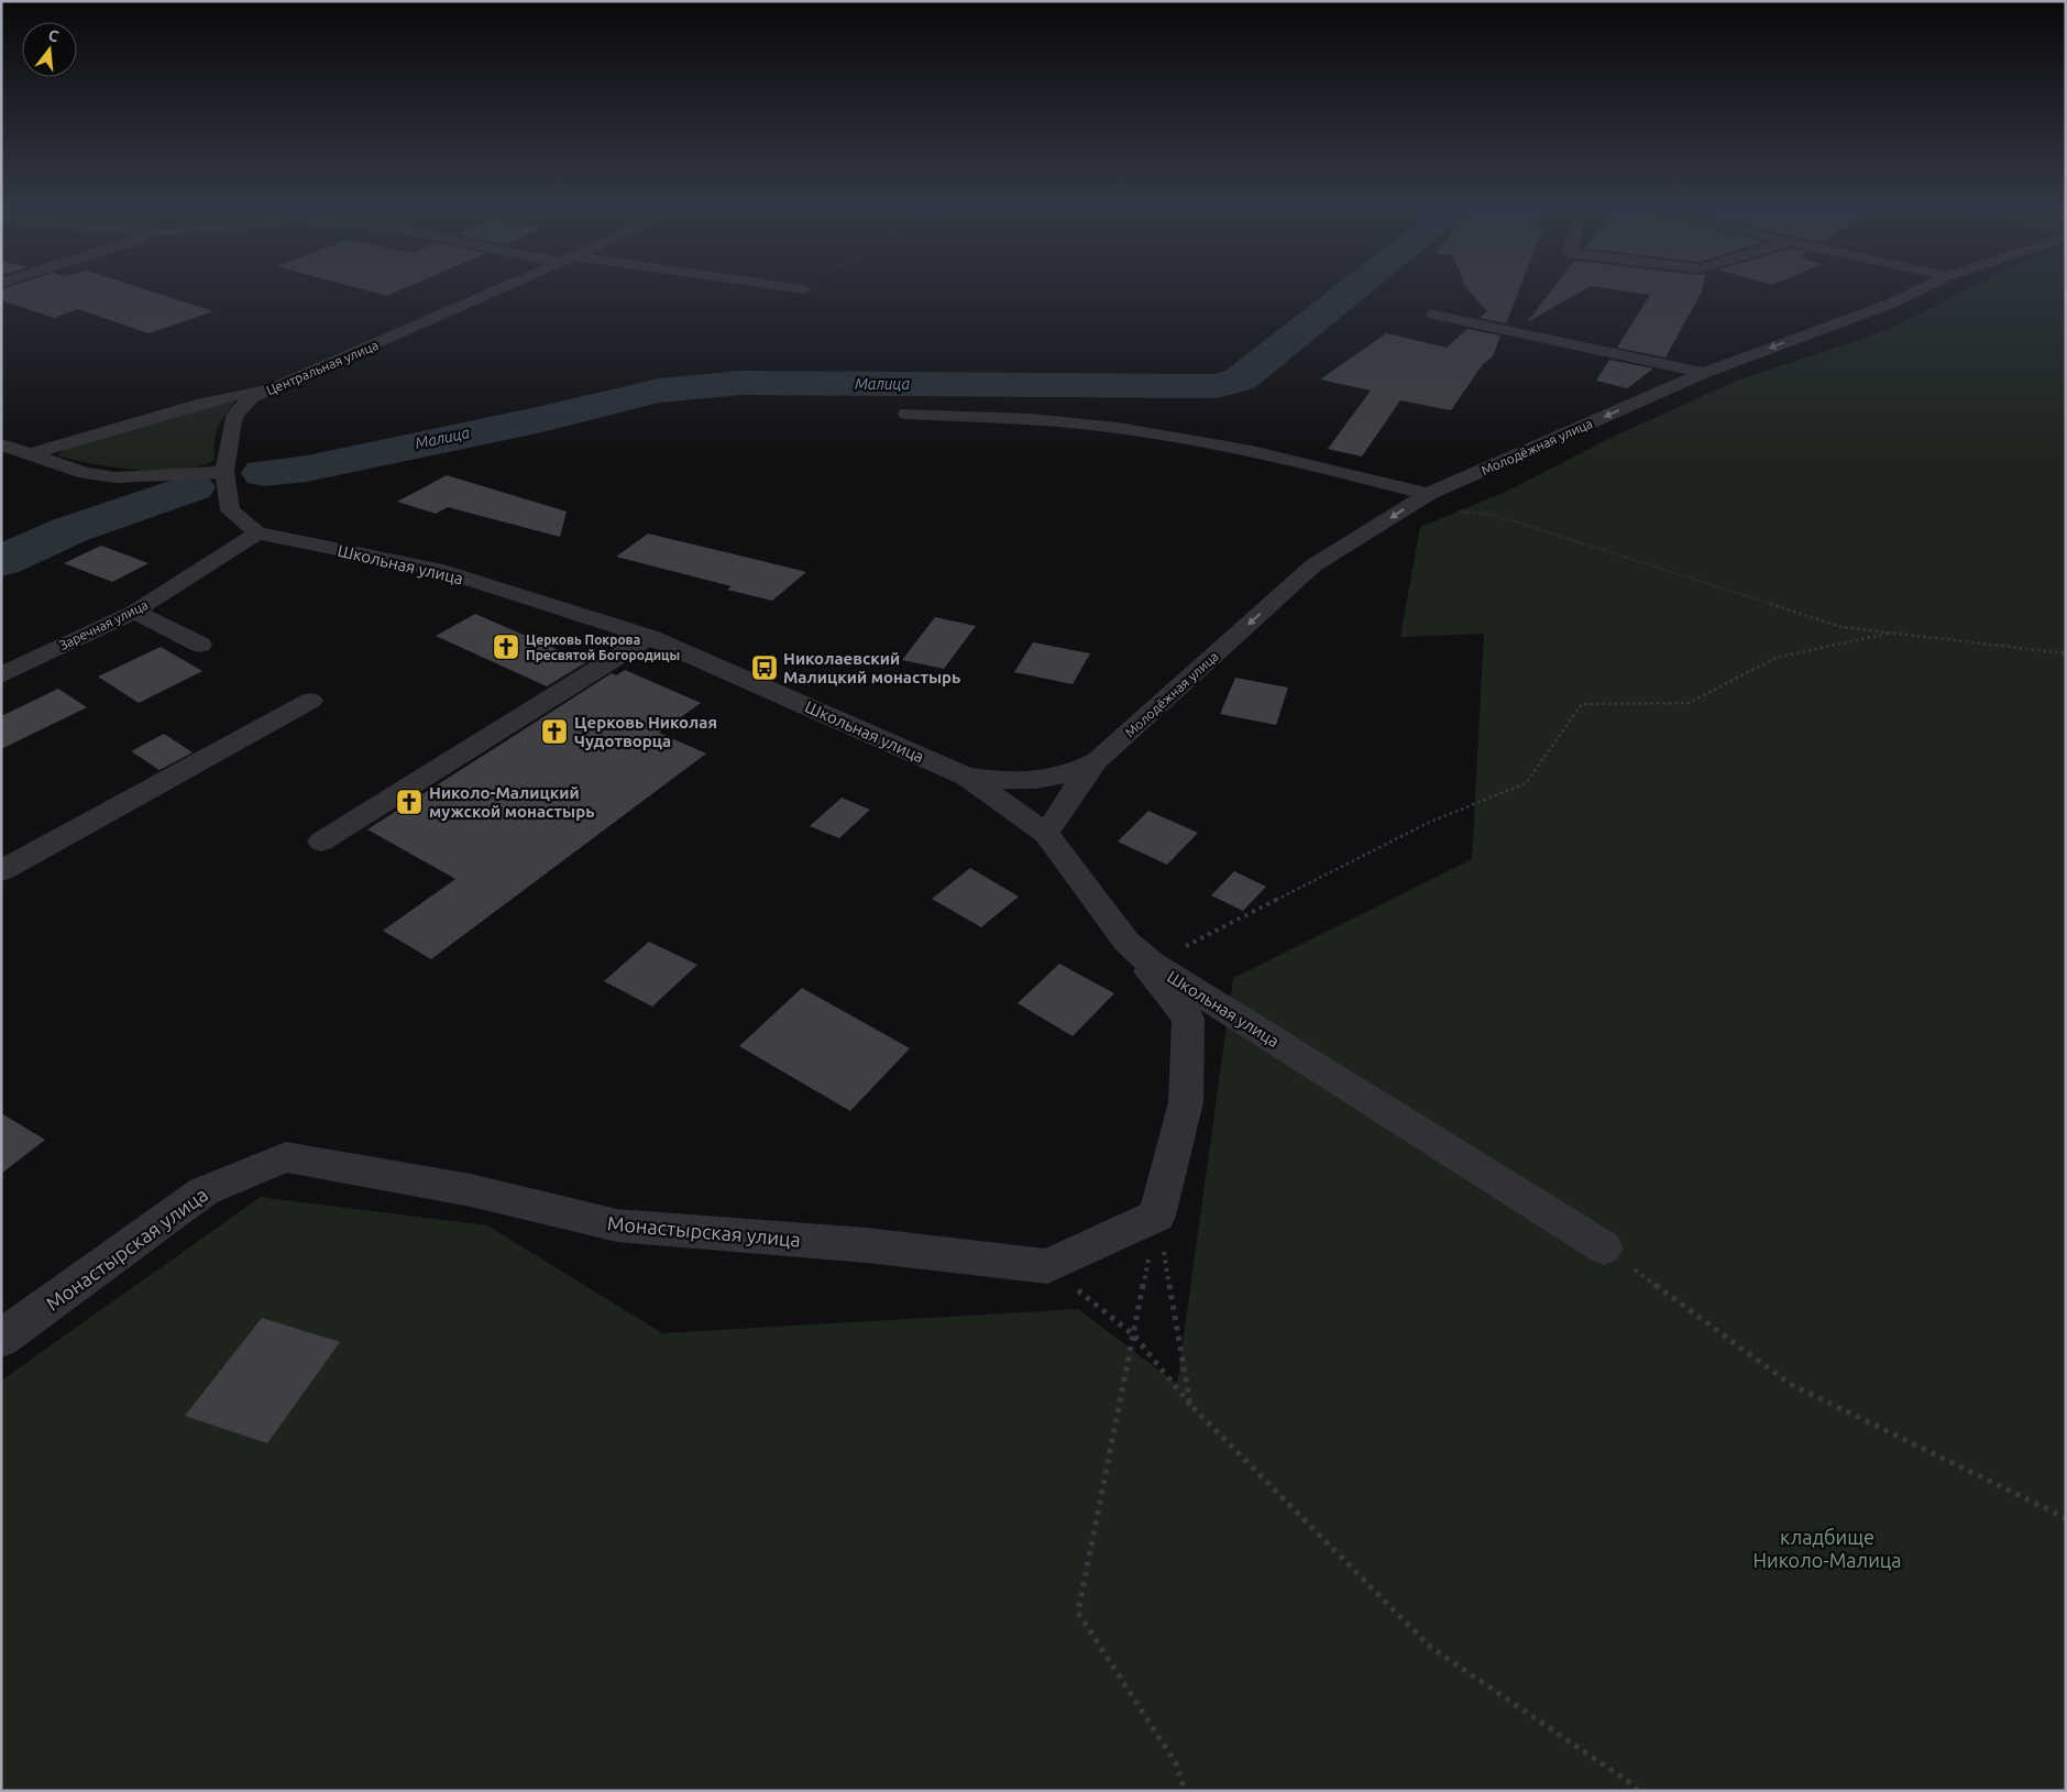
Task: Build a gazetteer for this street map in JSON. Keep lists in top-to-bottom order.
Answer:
{
  "streets": {
    "street": [
      "Центральная улица",
      "Молодёжная улица",
      "Школьная улица",
      "Заречная улица",
      "Монастырская улица"
    ]
  },
  "crossings": [
    ["Центральная улица", "Школьная улица"],
    ["Молодёжная улица", "Школьная улица"],
    ["Школьная улица", "Заречная улица"]
  ],
  "one_way": ["Молодёжная улица"],
  "water": ["Малица"],
  "parks": ["кладбище Николо-Малица"],
  "places": {
    "church": ["Церковь Покрова Пресвятой Богородицы", "Церковь Николая Чудотворца", "Николо-Малицкий мужской монастырь"],
    "bus stop": ["Николаевский Малицкий монастырь"]
  },
  "north": "top"
}
